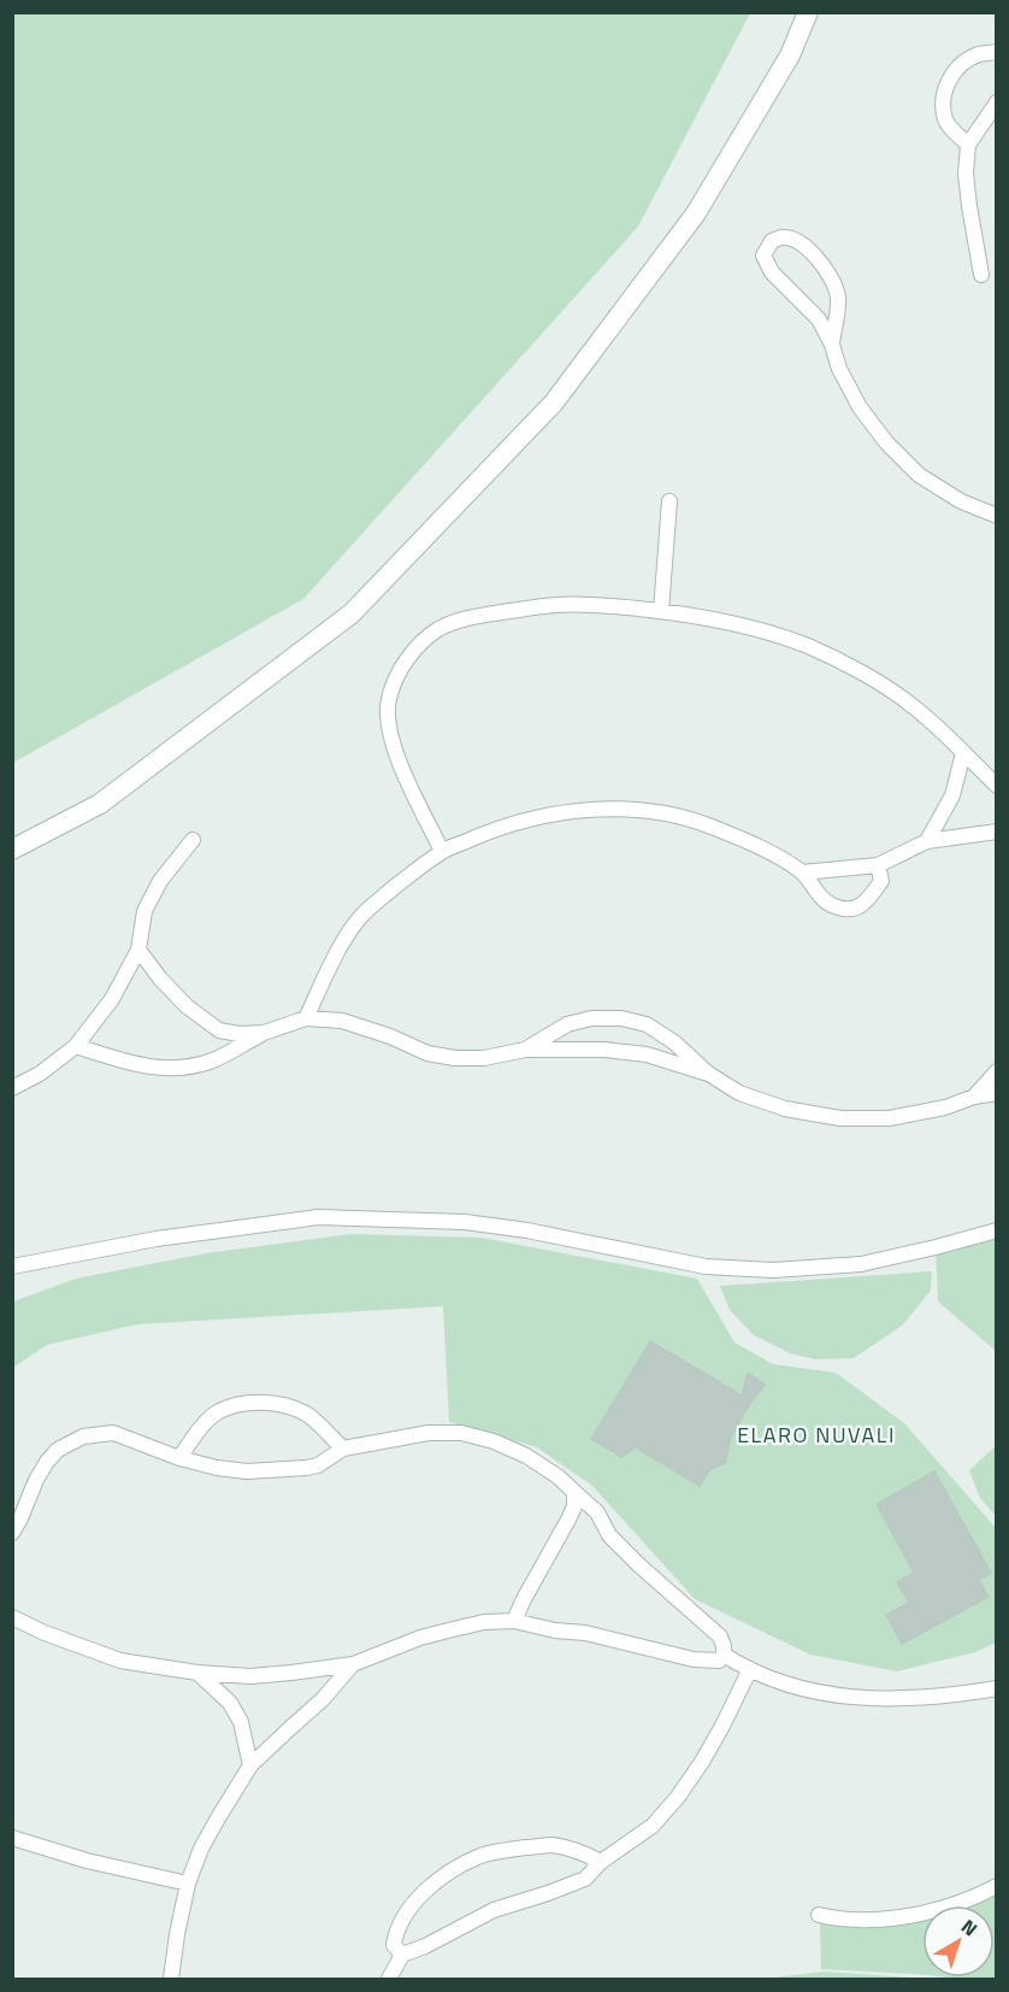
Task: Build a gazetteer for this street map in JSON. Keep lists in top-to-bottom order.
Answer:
{
  "districts": ["ELARO NUVALI"],
  "north": "top right"
}
